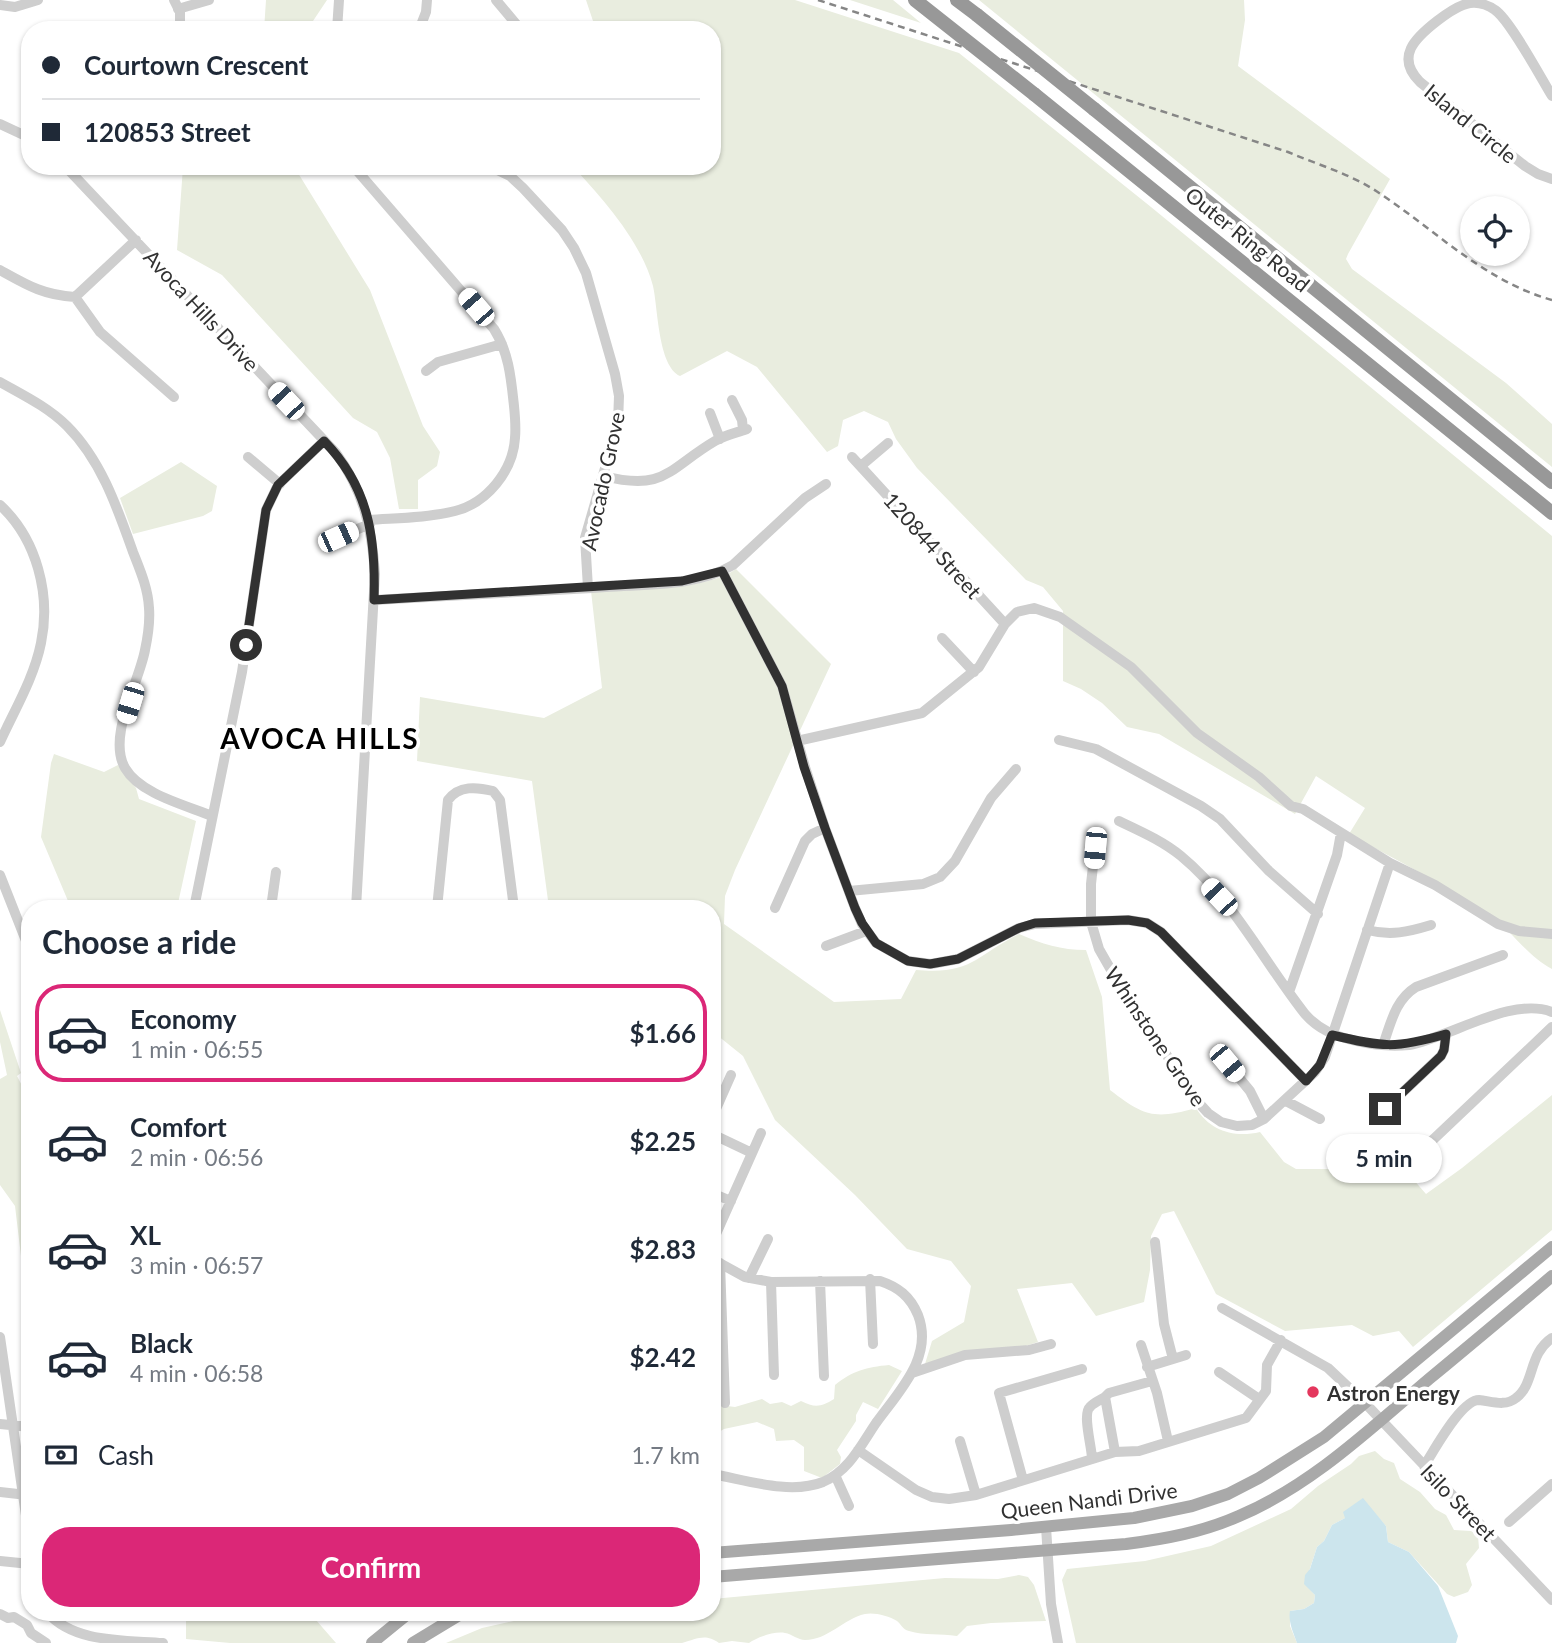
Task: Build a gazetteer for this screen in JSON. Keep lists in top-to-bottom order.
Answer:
{
  "streets": {
    "highway": ["Outer Ring Road"],
    "main road": ["Queen Nandi Drive"],
    "street": [
      "Island Circle",
      "Avoca Hills Drive",
      "Avocado Grove",
      "120844 Street",
      "Whinstone Grove",
      "Isilo Street"
    ]
  },
  "crossings": [
    ["Queen Nandi Drive", "Isilo Street"]
  ],
  "districts": ["AVOCA HILLS"],
  "places": ["Astron Energy"],
  "page": {
    "banner": ["Courtown Crescent", "120853 Street"],
    "heading": "Choose a ride",
    "list": [
      {
        "name": "Economy",
        "note": "1 min · 06:55",
        "value": "$1.66"
      },
      {
        "name": "Comfort",
        "note": "2 min · 06:56",
        "value": "$2.25"
      },
      {
        "name": "XL",
        "note": "3 min · 06:57",
        "value": "$2.83"
      },
      {
        "name": "Black",
        "note": "4 min · 06:58",
        "value": "$2.42"
      }
    ],
    "bubble": "5 min",
    "pay": ["Cash", "1.7 km"],
    "buttons": "Confirm"
  }
}
